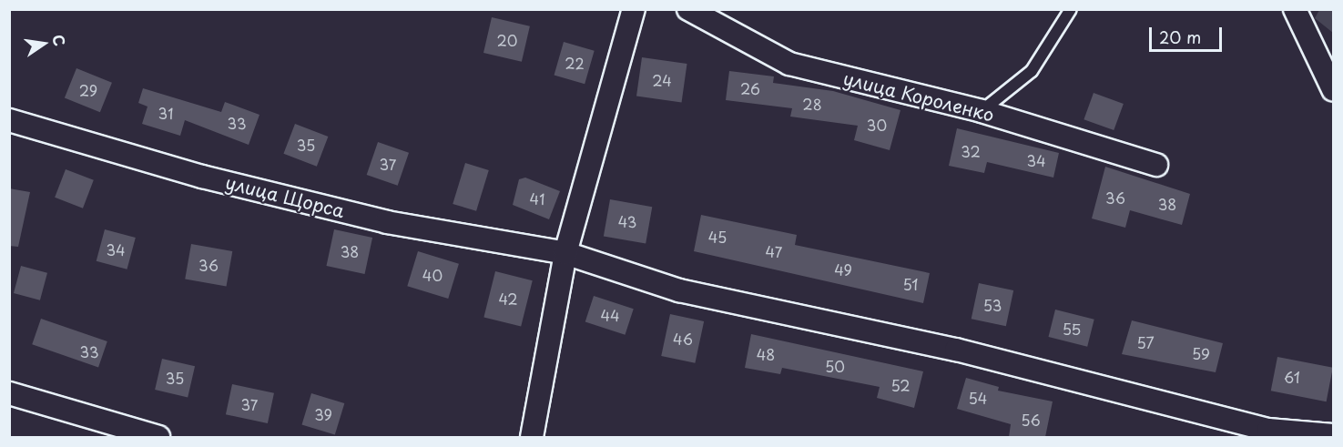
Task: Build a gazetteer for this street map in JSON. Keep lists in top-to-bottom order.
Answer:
{
  "streets": {
    "street": ["улица Короленко", "улица Щорса"]
  },
  "house_numbers": [
    "20",
    "22",
    "24",
    "26",
    "29",
    "28",
    "31",
    "33",
    "30",
    "35",
    "32",
    "34",
    "37",
    "36",
    "41",
    "38",
    "43",
    "45",
    "34",
    "38",
    "47",
    "36",
    "49",
    "40",
    "51",
    "42",
    "53",
    "44",
    "55",
    "46",
    "57",
    "33",
    "59",
    "48",
    "50",
    "61",
    "35",
    "52",
    "54",
    "37",
    "39",
    "56"
  ],
  "scale_bar": "20 m",
  "north": "right"
}
